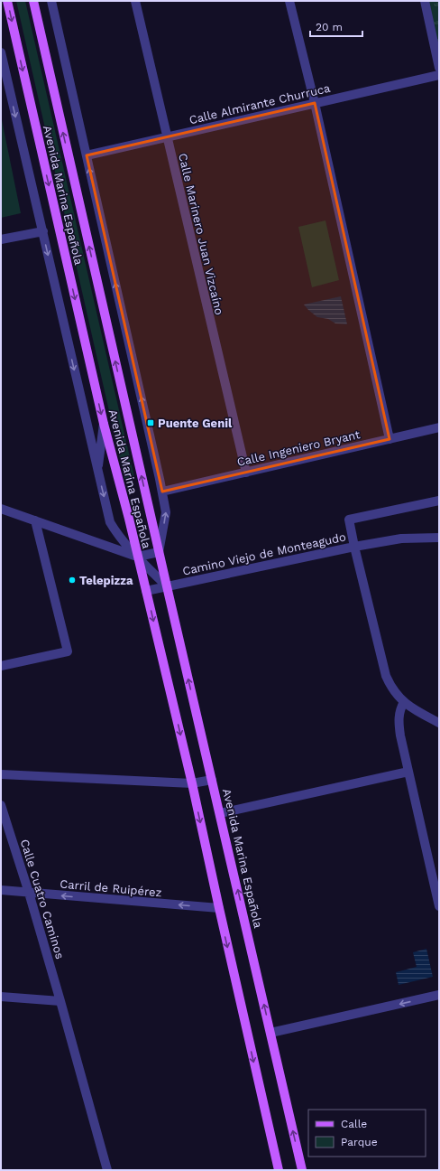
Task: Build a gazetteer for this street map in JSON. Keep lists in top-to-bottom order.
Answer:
{
  "streets": {
    "main road": ["Avenida Marina Española"],
    "street": [
      "Calle Almirante Churruca",
      "Calle Marinero Juan Vizcaíno",
      "Calle Ingeniero Bryant",
      "Camino Viejo de Monteagudo",
      "Carril de Ruipérez",
      "Calle Cuatro Caminos"
    ]
  },
  "crossings": [
    ["Calle Almirante Churruca", "Avenida Marina Española"],
    ["Calle Almirante Churruca", "Calle Marinero Juan Vizcaíno"],
    ["Avenida Marina Española", "Calle Ingeniero Bryant"],
    ["Avenida Marina Española", "Camino Viejo de Monteagudo"],
    ["Calle Marinero Juan Vizcaíno", "Calle Ingeniero Bryant"],
    ["Carril de Ruipérez", "Calle Cuatro Caminos"]
  ],
  "one_way": ["Carril de Ruipérez"],
  "places": {
    "transit": ["Puente Genil"],
    "other": ["Telepizza"]
  },
  "legend": ["Calle", "Parque"],
  "scale_bar": "20 m"
}
